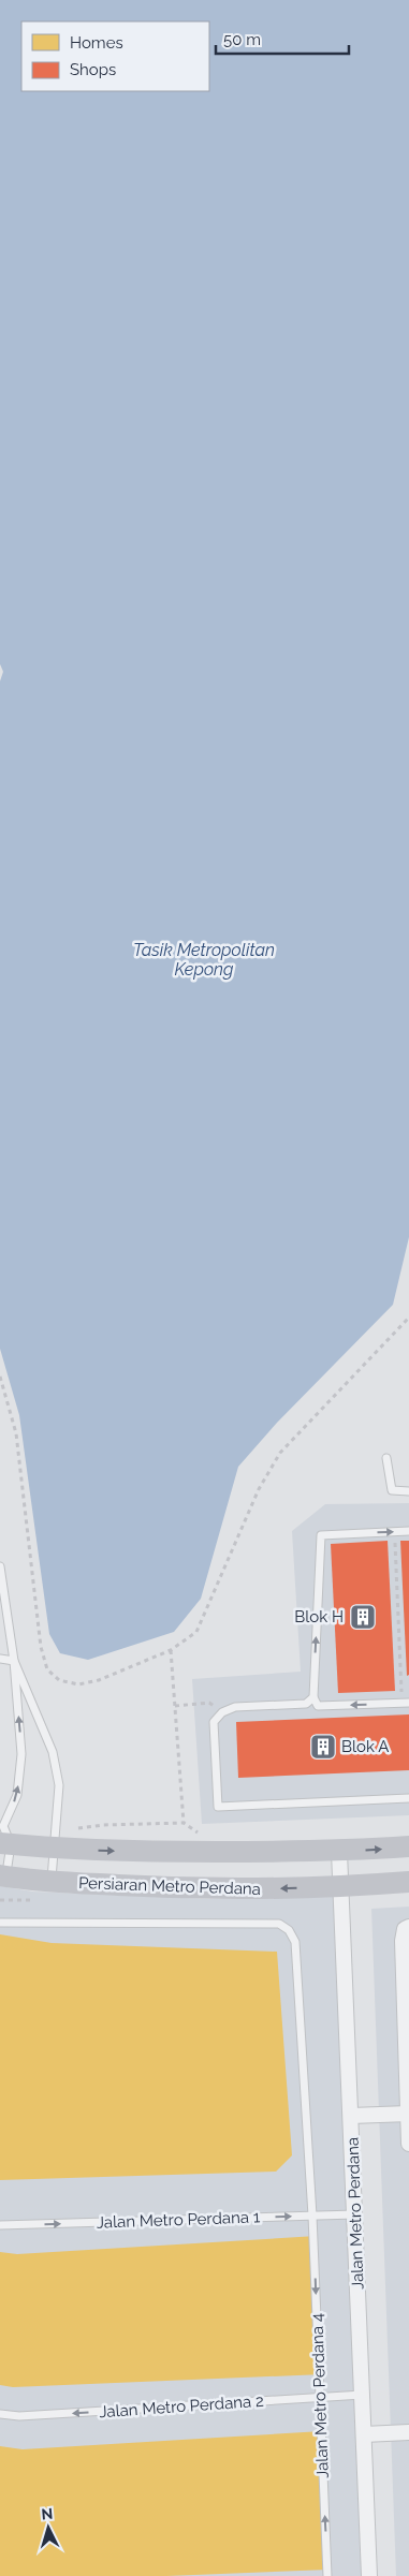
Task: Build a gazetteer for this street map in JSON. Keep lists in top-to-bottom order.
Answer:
{
  "streets": {
    "street": ["Persiaran Metro Perdana", "Jalan Metro Perdana"],
    "lane": ["Jalan Metro Perdana 1", "Jalan Metro Perdana 4", "Jalan Metro Perdana 2"]
  },
  "crossings": [
    ["Persiaran Metro Perdana", "Jalan Metro Perdana"],
    ["Jalan Metro Perdana", "Jalan Metro Perdana 1"],
    ["Jalan Metro Perdana", "Jalan Metro Perdana 2"],
    ["Jalan Metro Perdana 1", "Jalan Metro Perdana 4"],
    ["Jalan Metro Perdana 4", "Jalan Metro Perdana 2"]
  ],
  "one_way": ["Jalan Metro Perdana 1", "Jalan Metro Perdana 2"],
  "water": ["Tasik Metropolitan Kepong"],
  "places": {
    "building": ["Blok H", "Blok A"]
  },
  "legend": ["Homes", "Shops"],
  "scale_bar": "50 m",
  "north": "top"
}
